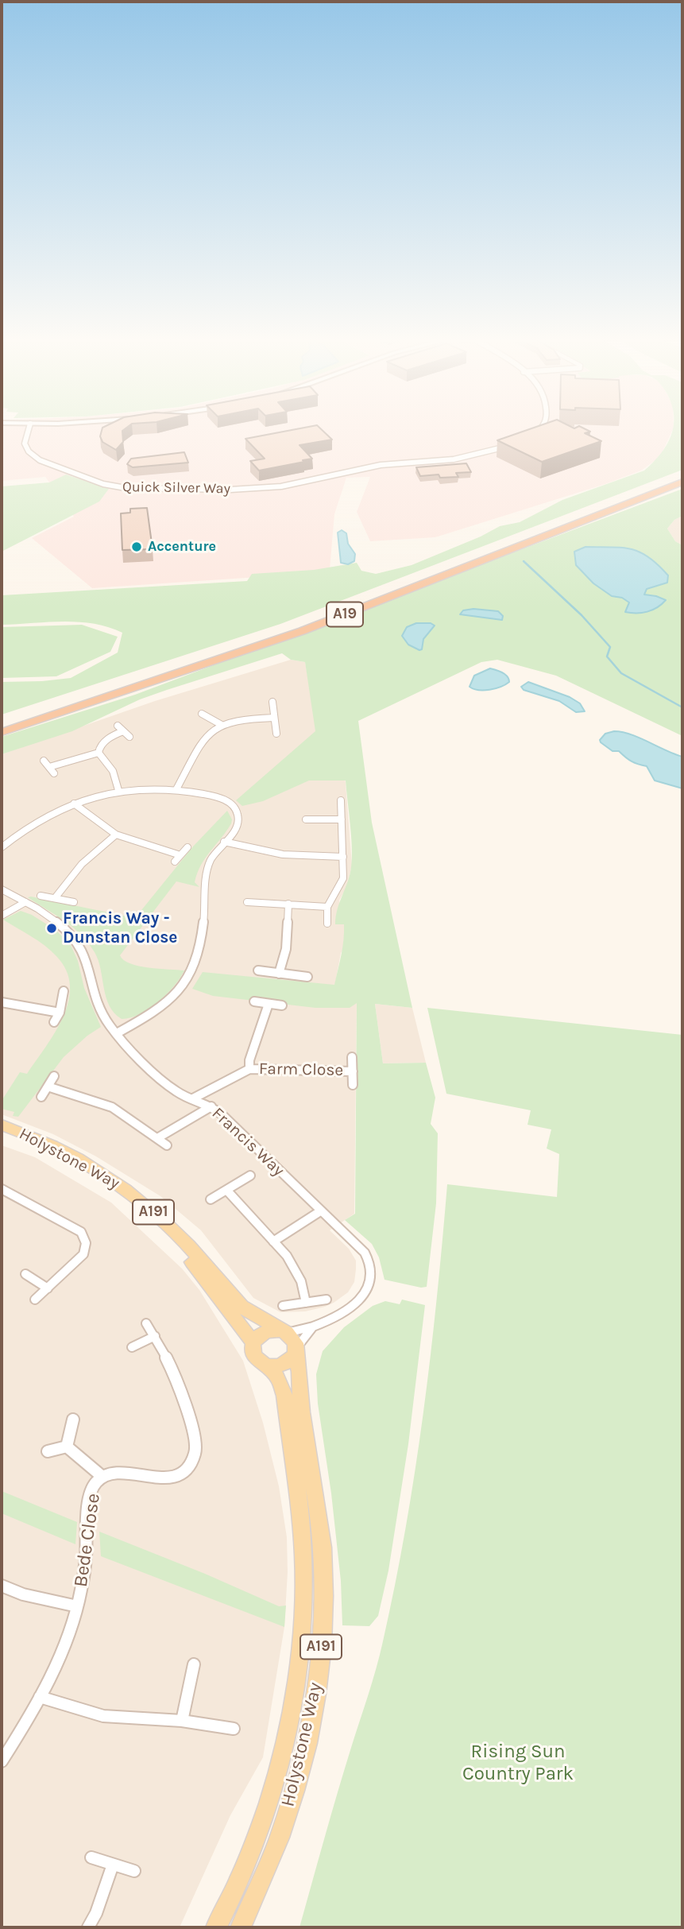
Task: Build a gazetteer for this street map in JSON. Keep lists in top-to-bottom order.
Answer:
{
  "streets": {
    "highway": ["A19"],
    "main road": ["Holystone Way", "A191"],
    "street": [
      "Quick Silver Way",
      "Farm Close",
      "Francis Way",
      "Bede Close"
    ]
  },
  "crossings": [
    ["Farm Close", "Francis Way"],
    ["Francis Way", "Holystone Way"]
  ],
  "parks": ["Rising Sun Country Park"],
  "places": ["Accenture", "Francis Way - Dunstan Close"]
}
